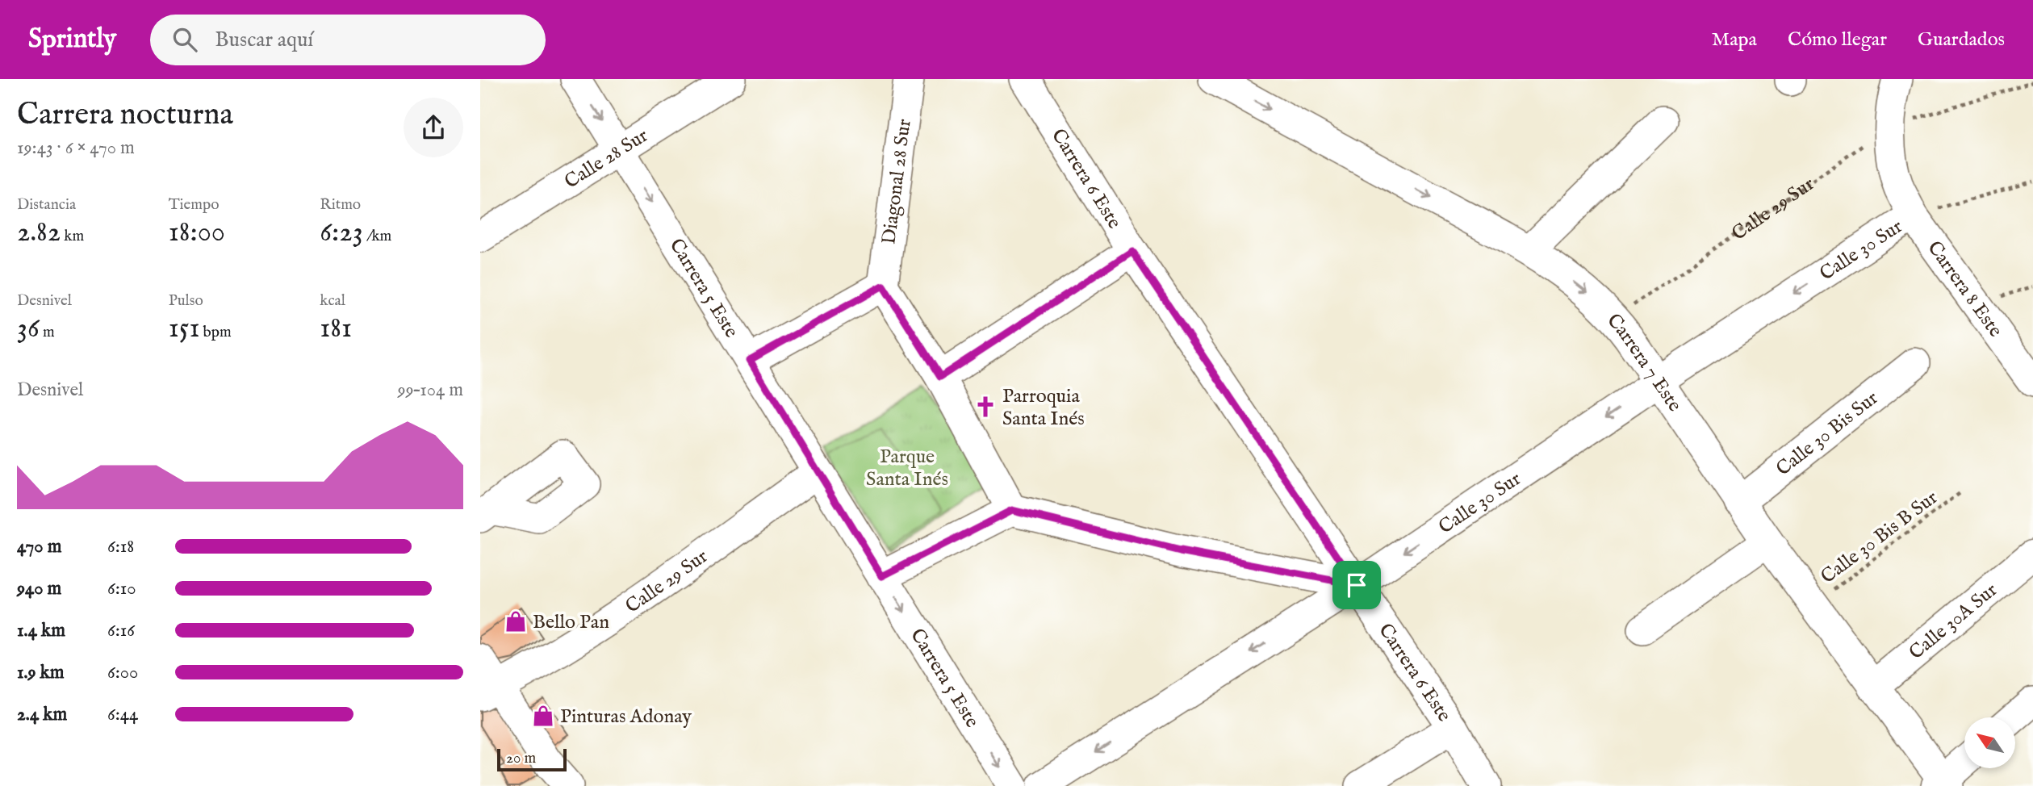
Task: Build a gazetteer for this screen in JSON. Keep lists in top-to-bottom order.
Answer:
{
  "streets": {
    "street": [
      "Calle 28 Sur",
      "Carrera 6 Este",
      "Diagonal 28 Sur",
      "Calle 29 Sur",
      "Calle 30 Sur",
      "Carrera 5 Este",
      "Carrera 8 Este",
      "Carrera 7 Este",
      "Calle 30 Bis Sur",
      "Calle 30A Sur"
    ],
    "path": ["Calle 30 Bis B Sur"]
  },
  "crossings": [
    ["Calle 28 Sur", "Carrera 5 Este"],
    ["Carrera 6 Este", "Calle 30 Sur"],
    ["Calle 29 Sur", "Carrera 5 Este"],
    ["Calle 29 Sur", "Carrera 8 Este"],
    ["Calle 29 Sur", "Carrera 7 Este"],
    ["Calle 30 Sur", "Carrera 8 Este"],
    ["Calle 30 Sur", "Carrera 7 Este"],
    ["Carrera 7 Este", "Calle 30 Bis Sur"],
    ["Carrera 7 Este", "Calle 30 Bis B Sur"],
    ["Carrera 7 Este", "Calle 30A Sur"]
  ],
  "one_way": ["Carrera 5 Este", "Carrera 7 Este"],
  "parks": ["Parque Santa Inés"],
  "places": {
    "church": ["Parroquia Santa Inés"],
    "shop": ["Bello Pan", "Pinturas Adonay"]
  },
  "scale_bar": "20 m",
  "north": "top left",
  "page": {
    "header": "Sprintly",
    "search": "Buscar aquí",
    "nav": ["Mapa", "Cómo llegar", "Guardados"],
    "heading": ["Carrera nocturna", "19:43 · 6 × 470 m"],
    "stats": [
      ["Distancia", "2.82 km"],
      ["Tiempo", "18:00"],
      ["Ritmo", "6:23 /km"],
      ["Desnivel", "36 m"],
      ["Pulso", "151 bpm"],
      ["kcal", "181"]
    ],
    "chart": ["Desnivel", "99–104 m"],
    "list": [
      {
        "name": "470 m",
        "note": "6:18"
      },
      {
        "name": "940 m",
        "note": "6:10"
      },
      {
        "name": "1.4 km",
        "note": "6:16"
      },
      {
        "name": "1.9 km",
        "note": "6:00"
      },
      {
        "name": "2.4 km",
        "note": "6:44"
      }
    ],
    "scale": "20 m"
  }
}
